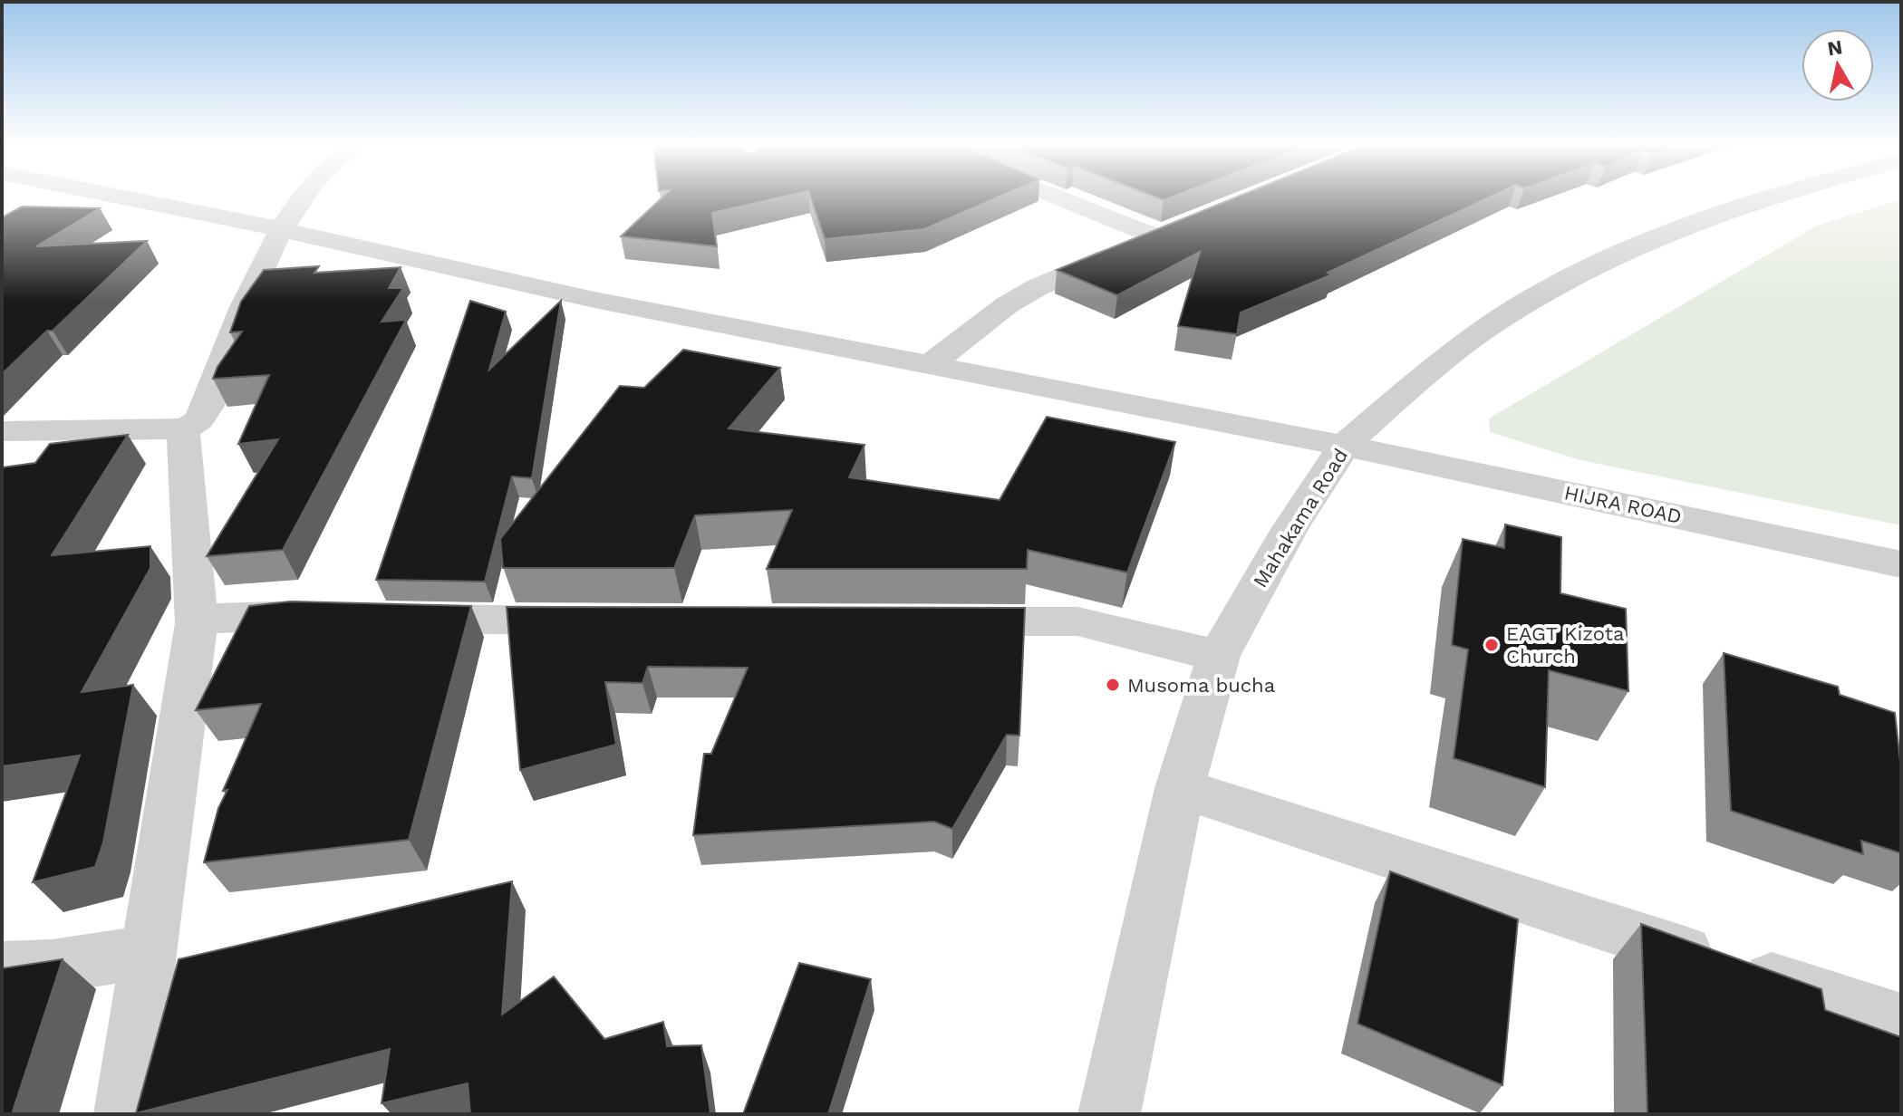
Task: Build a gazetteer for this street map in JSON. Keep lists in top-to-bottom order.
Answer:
{
  "streets": {
    "street": ["HIJRA ROAD", "Mahakama Road"]
  },
  "crossings": [
    ["HIJRA ROAD", "Mahakama Road"]
  ],
  "places": ["EAGT Kizota Church", "Musoma bucha"],
  "north": "top"
}
